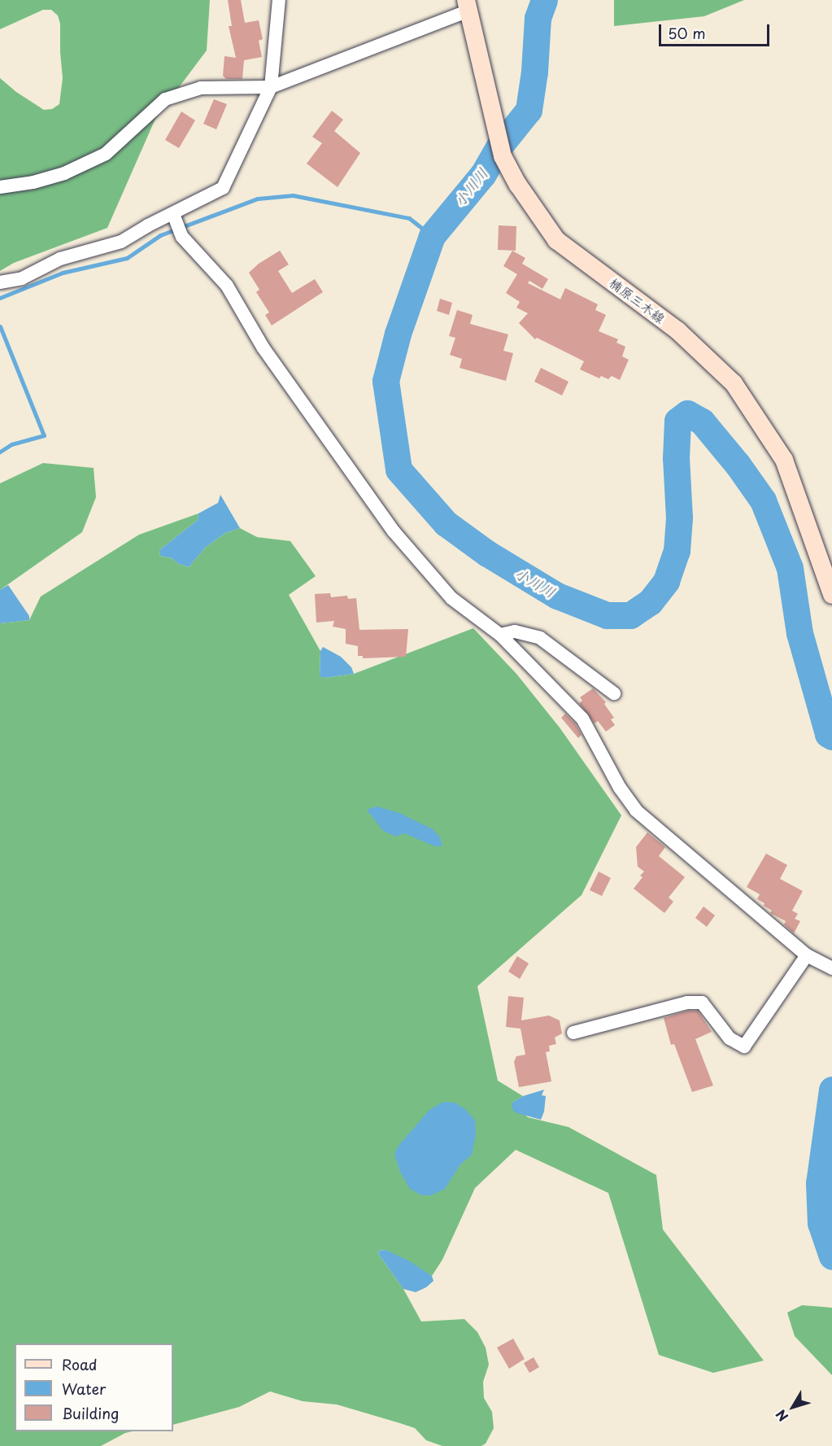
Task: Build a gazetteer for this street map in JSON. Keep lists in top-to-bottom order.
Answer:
{
  "streets": {
    "main road": ["楠原三木線"]
  },
  "water": ["小川川"],
  "legend": ["Road", "Water", "Building"],
  "scale_bar": "50 m",
  "north": "bottom left"
}
